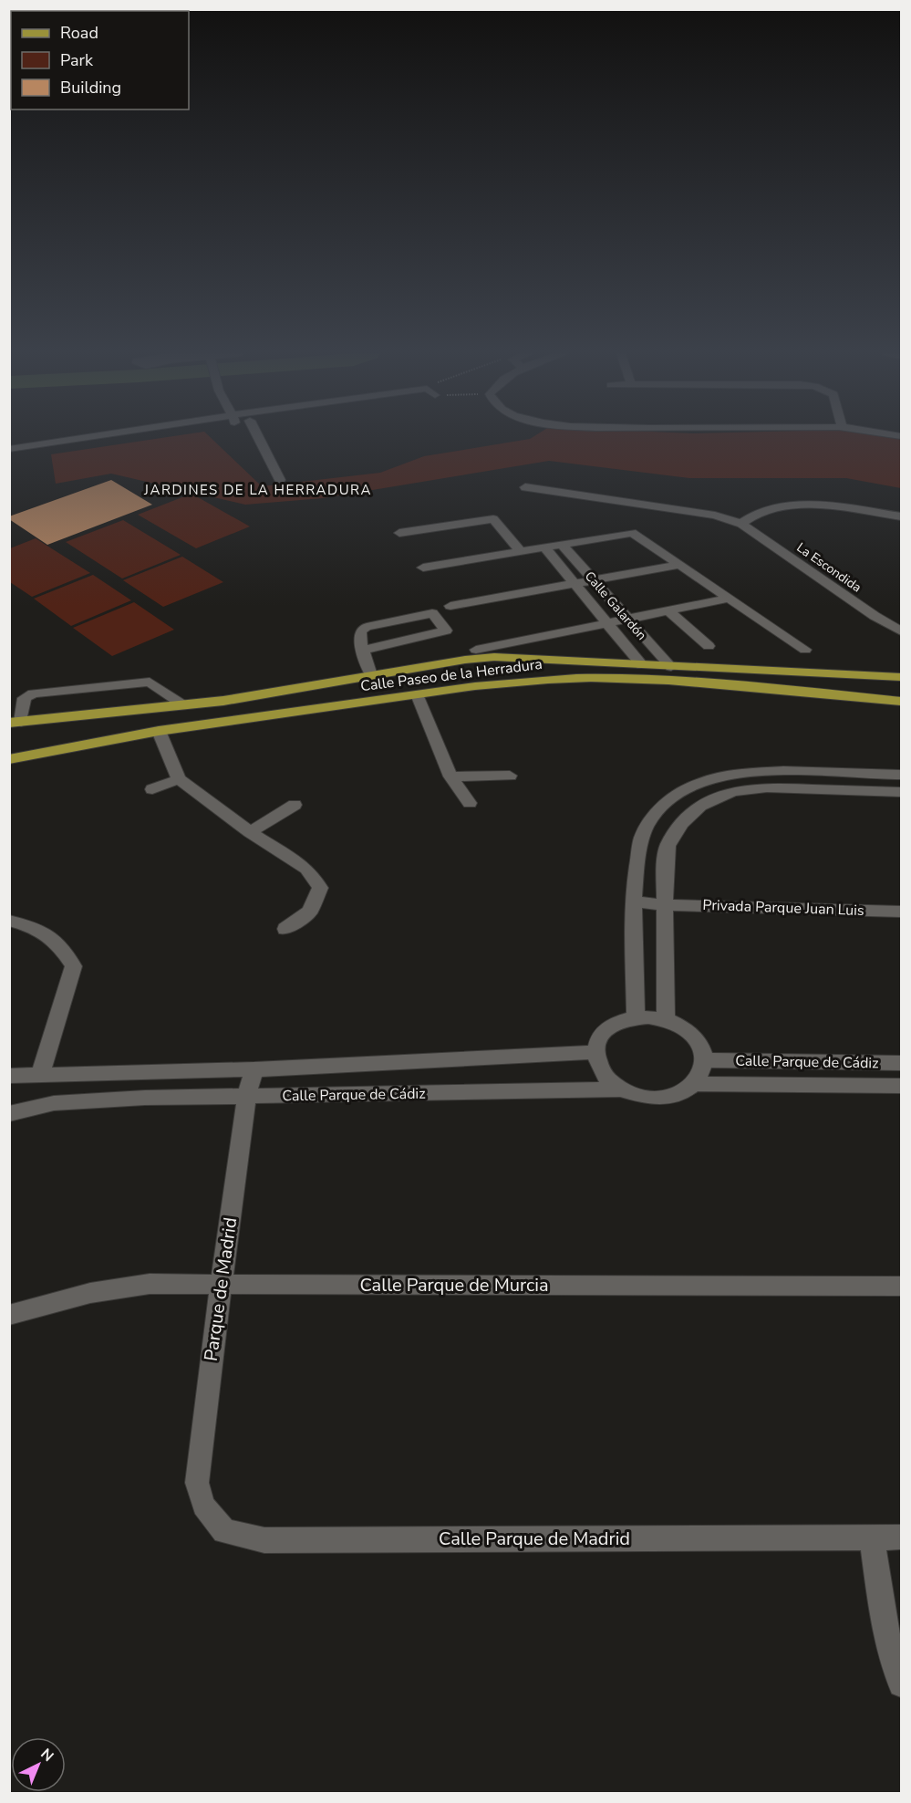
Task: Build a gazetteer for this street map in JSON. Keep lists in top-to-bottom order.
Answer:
{
  "streets": {
    "main road": ["Calle Paseo de la Herradura"],
    "street": [
      "La Escondida",
      "Calle Galardón",
      "Privada Parque Juan Luis",
      "Calle Parque de Cádiz",
      "Calle Parque de Murcia",
      "Parque de Madrid",
      "Calle Parque de Madrid"
    ]
  },
  "crossings": [
    ["Calle Galardón", "Calle Paseo de la Herradura"],
    ["Calle Parque de Cádiz", "Parque de Madrid"],
    ["Calle Parque de Murcia", "Parque de Madrid"],
    ["Parque de Madrid", "Calle Parque de Madrid"]
  ],
  "districts": ["JARDINES DE LA HERRADURA"],
  "legend": ["Road", "Park", "Building"],
  "north": "top right"
}
